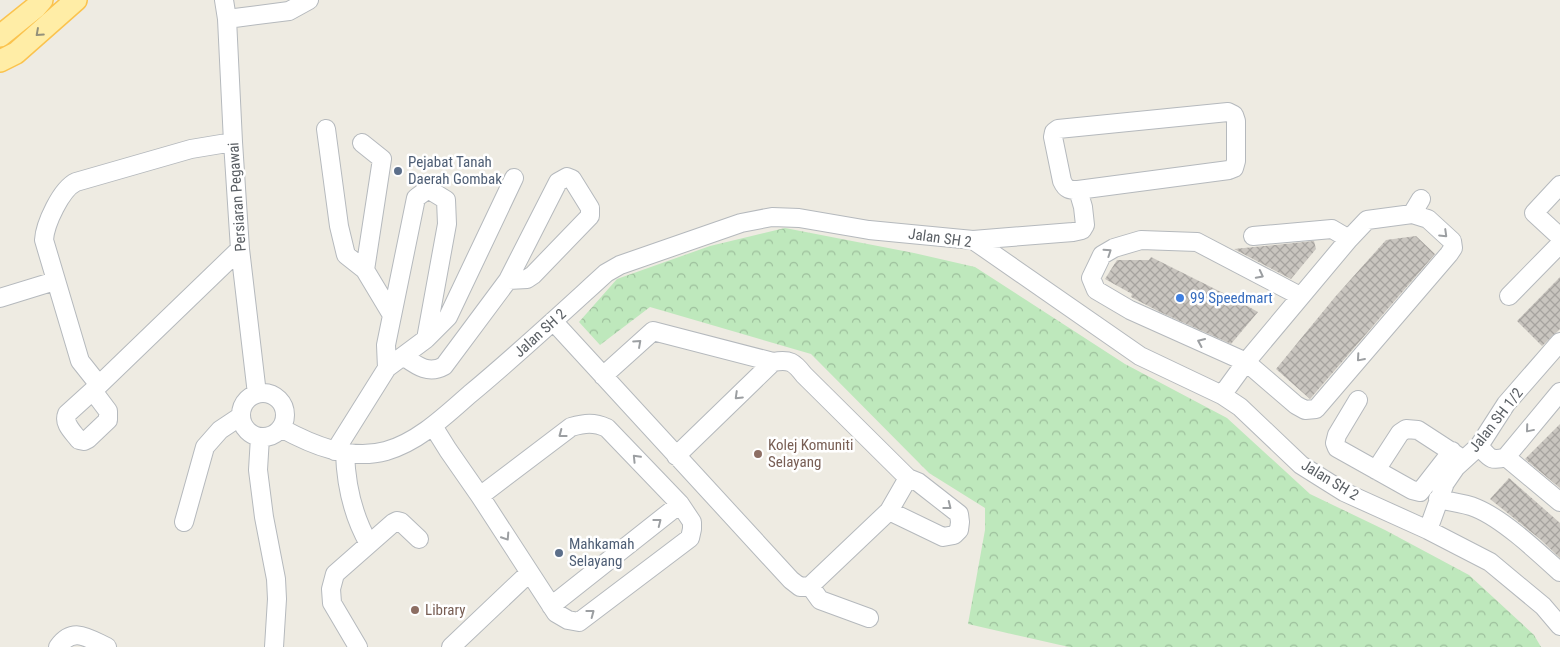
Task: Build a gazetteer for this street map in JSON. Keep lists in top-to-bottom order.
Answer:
{
  "streets": {
    "street": ["Persiaran Pegawai", "Jalan SH 2", "Jalan SH 1/2"]
  },
  "crossings": [
    ["Persiaran Pegawai", "Jalan SH 2"],
    ["Jalan SH 2", "Jalan SH 1/2"]
  ],
  "places": [
    "Pejabat Tanah Daerah Gombak",
    "99 Speedmart",
    "Kolej Komuniti Selayang",
    "Mahkamah Selayang",
    "Library"
  ]
}
